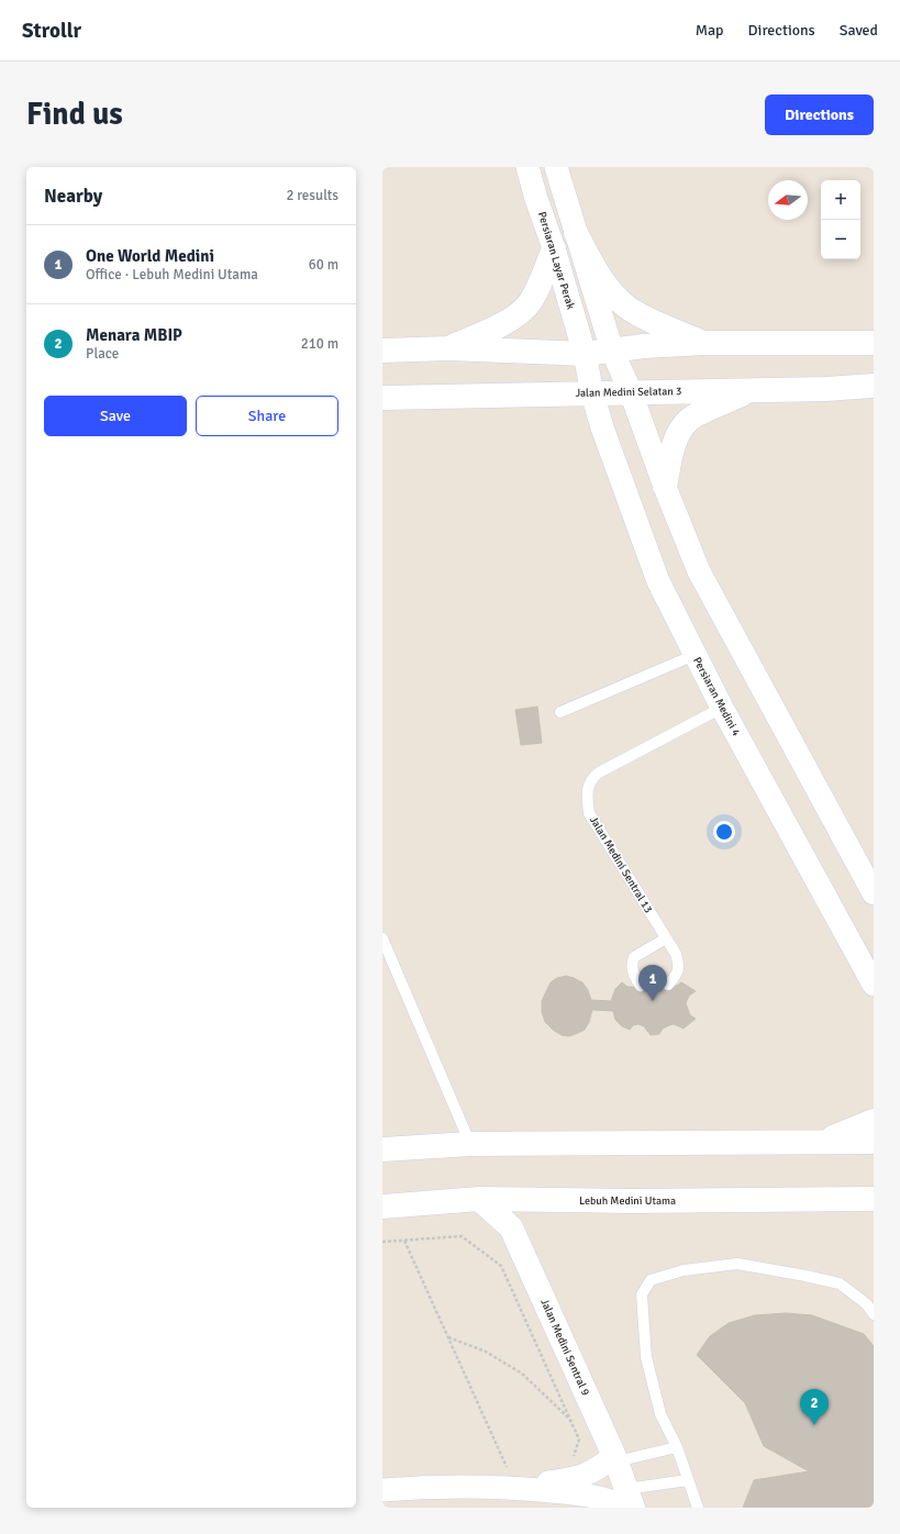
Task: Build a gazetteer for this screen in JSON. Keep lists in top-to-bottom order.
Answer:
{
  "streets": {
    "street": [
      "Persiaran Layar Perak",
      "Jalan Medini Selatan 3",
      "Persiaran Medini 4",
      "Lebuh Medini Utama",
      "Jalan Medini Sentral 9"
    ],
    "lane": ["Jalan Medini Sentral 13"]
  },
  "crossings": [
    ["Persiaran Layar Perak", "Jalan Medini Selatan 3"],
    ["Persiaran Layar Perak", "Persiaran Medini 4"],
    ["Jalan Medini Selatan 3", "Persiaran Medini 4"],
    ["Persiaran Medini 4", "Jalan Medini Sentral 13"],
    ["Lebuh Medini Utama", "Jalan Medini Sentral 9"]
  ],
  "north": "left",
  "page": {
    "header": "Strollr",
    "nav": ["Map", "Directions", "Saved"],
    "buttons": [
      "Directions",
      ["Save", "Share"]
    ],
    "title": "Find us",
    "heading": ["Nearby", "2 results"],
    "map_buttons": ["+", "−"],
    "list": [
      {
        "mark": "1",
        "name": "One World Medini",
        "note": "Office · Lebuh Medini Utama",
        "value": "60 m"
      },
      {
        "mark": "2",
        "name": "Menara MBIP",
        "note": "Place",
        "value": "210 m"
      }
    ],
    "pins": ["1", "2"]
  }
}
